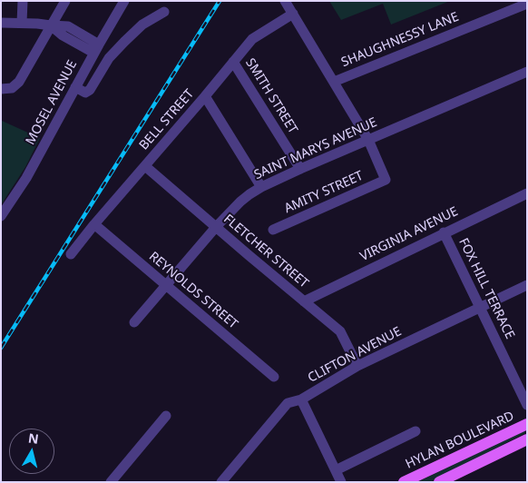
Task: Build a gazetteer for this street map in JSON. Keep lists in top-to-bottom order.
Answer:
{
  "streets": {
    "main road": ["HYLAN BOULEVARD"],
    "street": [
      "SHAUGHNESSY LANE",
      "SMITH STREET",
      "MOSEL AVENUE",
      "BELL STREET",
      "SAINT MARYS AVENUE",
      "AMITY STREET",
      "VIRGINIA AVENUE",
      "FLETCHER STREET",
      "FOX HILL TERRACE",
      "REYNOLDS STREET",
      "CLIFTON AVENUE"
    ]
  },
  "crossings": [
    ["SMITH STREET", "BELL STREET"],
    ["SMITH STREET", "SAINT MARYS AVENUE"],
    ["BELL STREET", "FLETCHER STREET"],
    ["BELL STREET", "REYNOLDS STREET"],
    ["SAINT MARYS AVENUE", "AMITY STREET"],
    ["SAINT MARYS AVENUE", "FLETCHER STREET"],
    ["SAINT MARYS AVENUE", "REYNOLDS STREET"],
    ["VIRGINIA AVENUE", "FLETCHER STREET"],
    ["VIRGINIA AVENUE", "FOX HILL TERRACE"],
    ["FLETCHER STREET", "CLIFTON AVENUE"],
    ["FOX HILL TERRACE", "CLIFTON AVENUE"]
  ],
  "north": "top"
}
